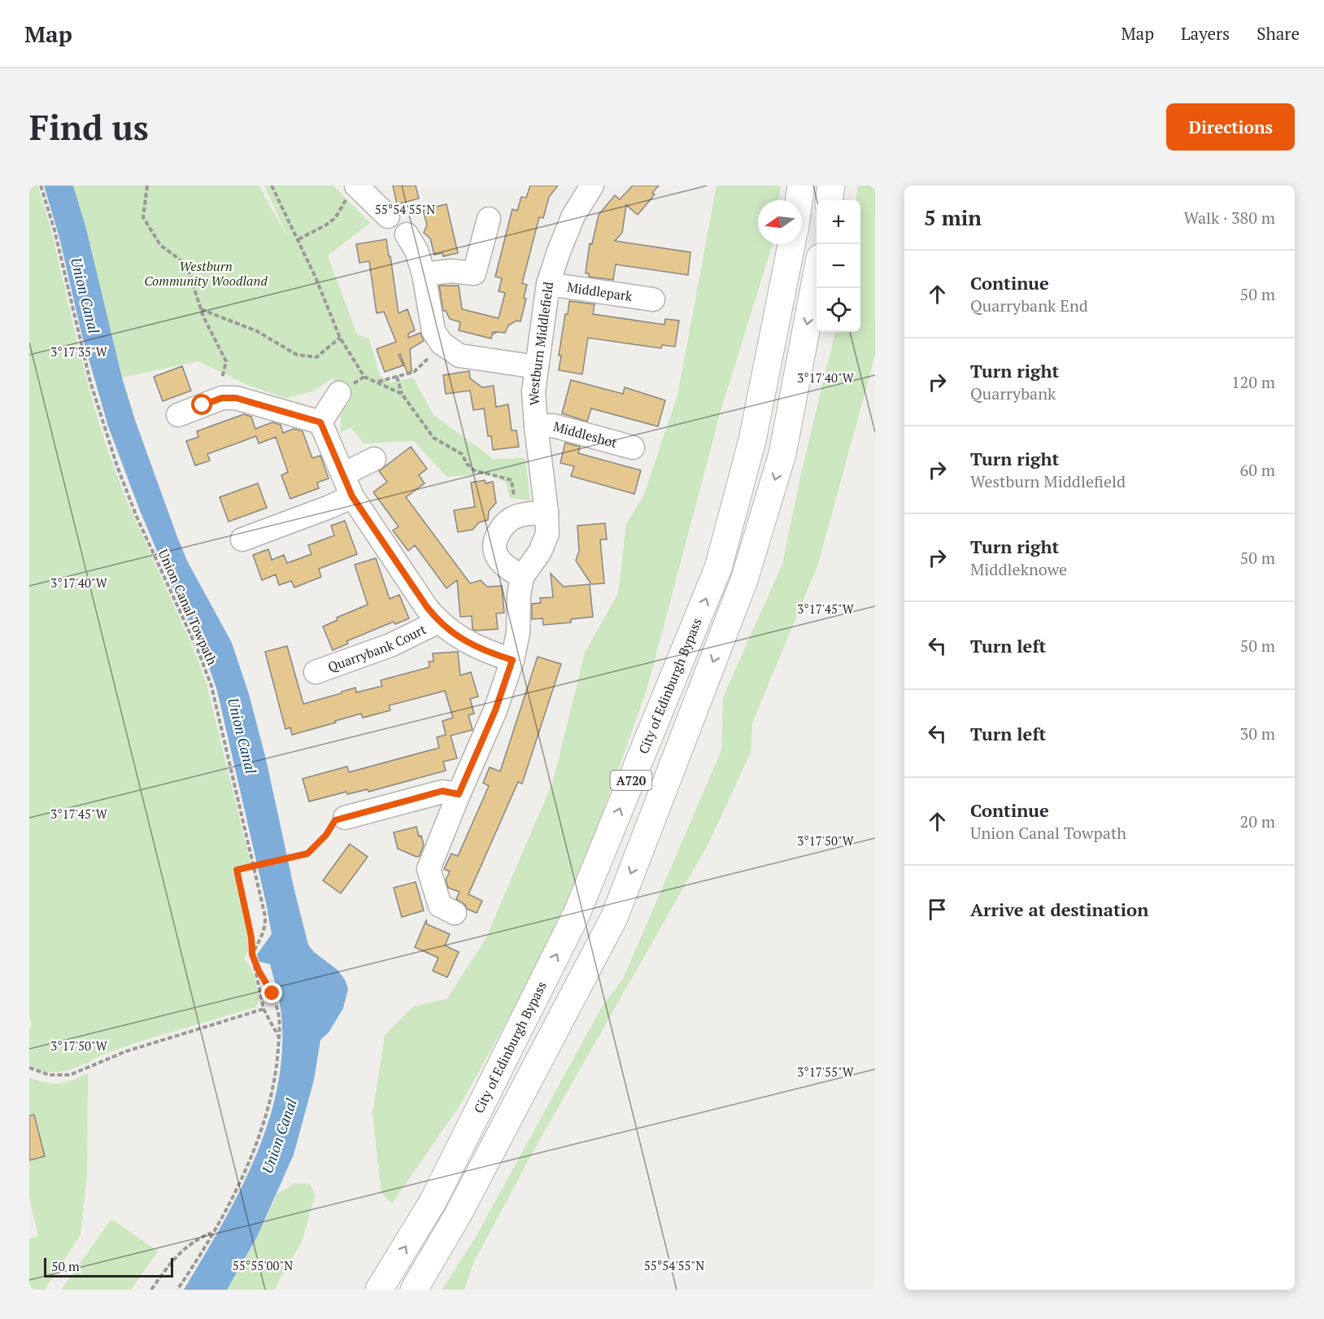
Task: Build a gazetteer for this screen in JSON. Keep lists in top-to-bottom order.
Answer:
{
  "streets": {
    "highway": ["City of Edinburgh Bypass", "A720"],
    "street": [
      "Middlepark",
      "Westburn Middlefield",
      "Middleshot",
      "Quarrybank Court"
    ],
    "path": ["Union Canal Towpath"]
  },
  "crossings": [
    ["Middlepark", "Westburn Middlefield"],
    ["Westburn Middlefield", "Middleshot"]
  ],
  "water": ["Union Canal"],
  "parks": ["Westburn Community Woodland"],
  "scale_bar": "50 m",
  "north": "left",
  "page": {
    "header": "Map",
    "nav": ["Map", "Layers", "Share"],
    "buttons": "Directions",
    "title": "Find us",
    "heading": ["5 min", "Walk · 380 m"],
    "map_buttons": ["+", "−"],
    "list": [
      ["Continue", "Quarrybank End", "50 m"],
      ["Turn right", "Quarrybank", "120 m"],
      ["Turn right", "Westburn Middlefield", "60 m"],
      ["Turn right", "Middleknowe", "50 m"],
      ["Turn left", "50 m"],
      ["Turn left", "30 m"],
      ["Continue", "Union Canal Towpath", "20 m"],
      "Arrive at destination"
    ],
    "scale": "50 m"
  },
  "coordinates": [
    "55°54'55\"N",
    "3°17'35\"W",
    "3°17'40\"W",
    "3°17'45\"W",
    "3°17'50\"W",
    "3°17'55\"W",
    "55°55'00\"N"
  ]
}
